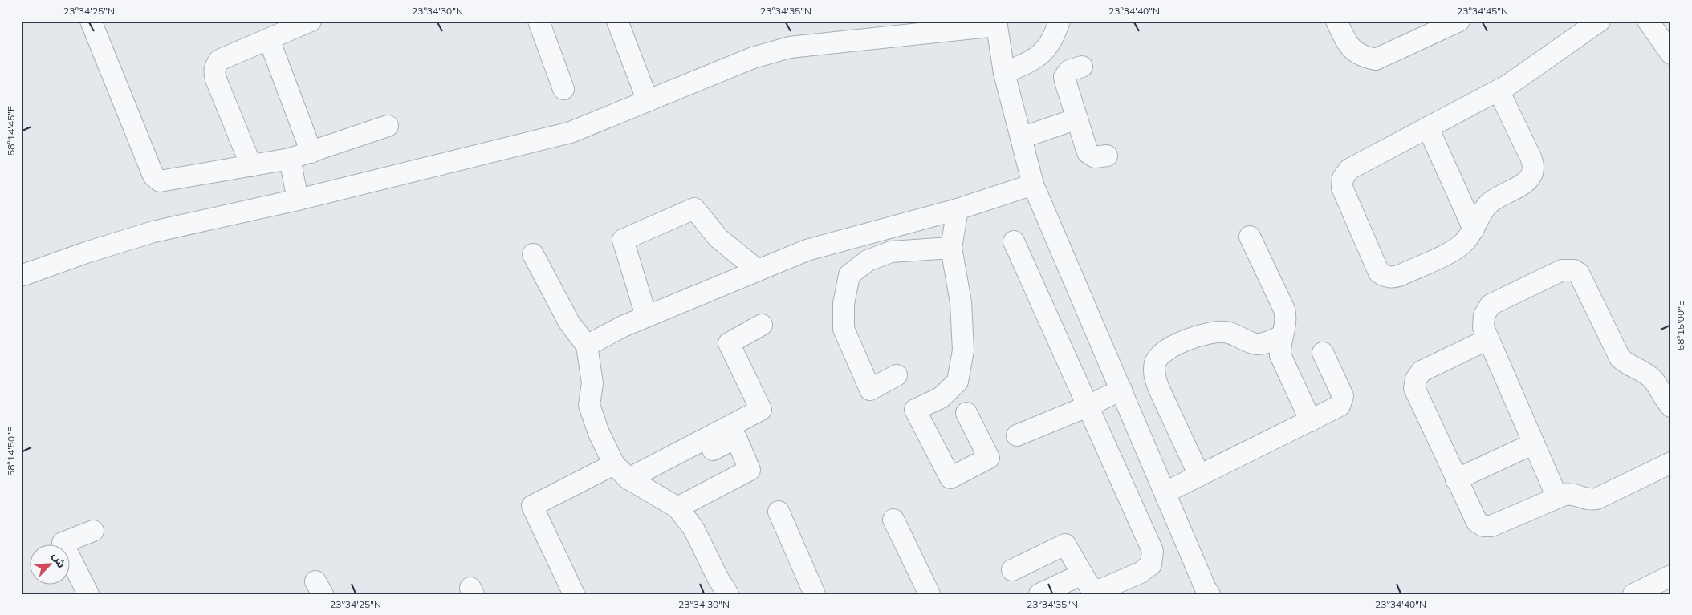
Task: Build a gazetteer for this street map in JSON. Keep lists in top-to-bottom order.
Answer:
{
  "north": "top right",
  "coordinates": [
    "23°34'25\"N",
    "23°34'30\"N",
    "23°34'35\"N",
    "23°34'40\"N",
    "23°34'45\"N",
    "58°14'45\"E",
    "58°15'00\"E",
    "58°14'50\"E"
  ]
}
